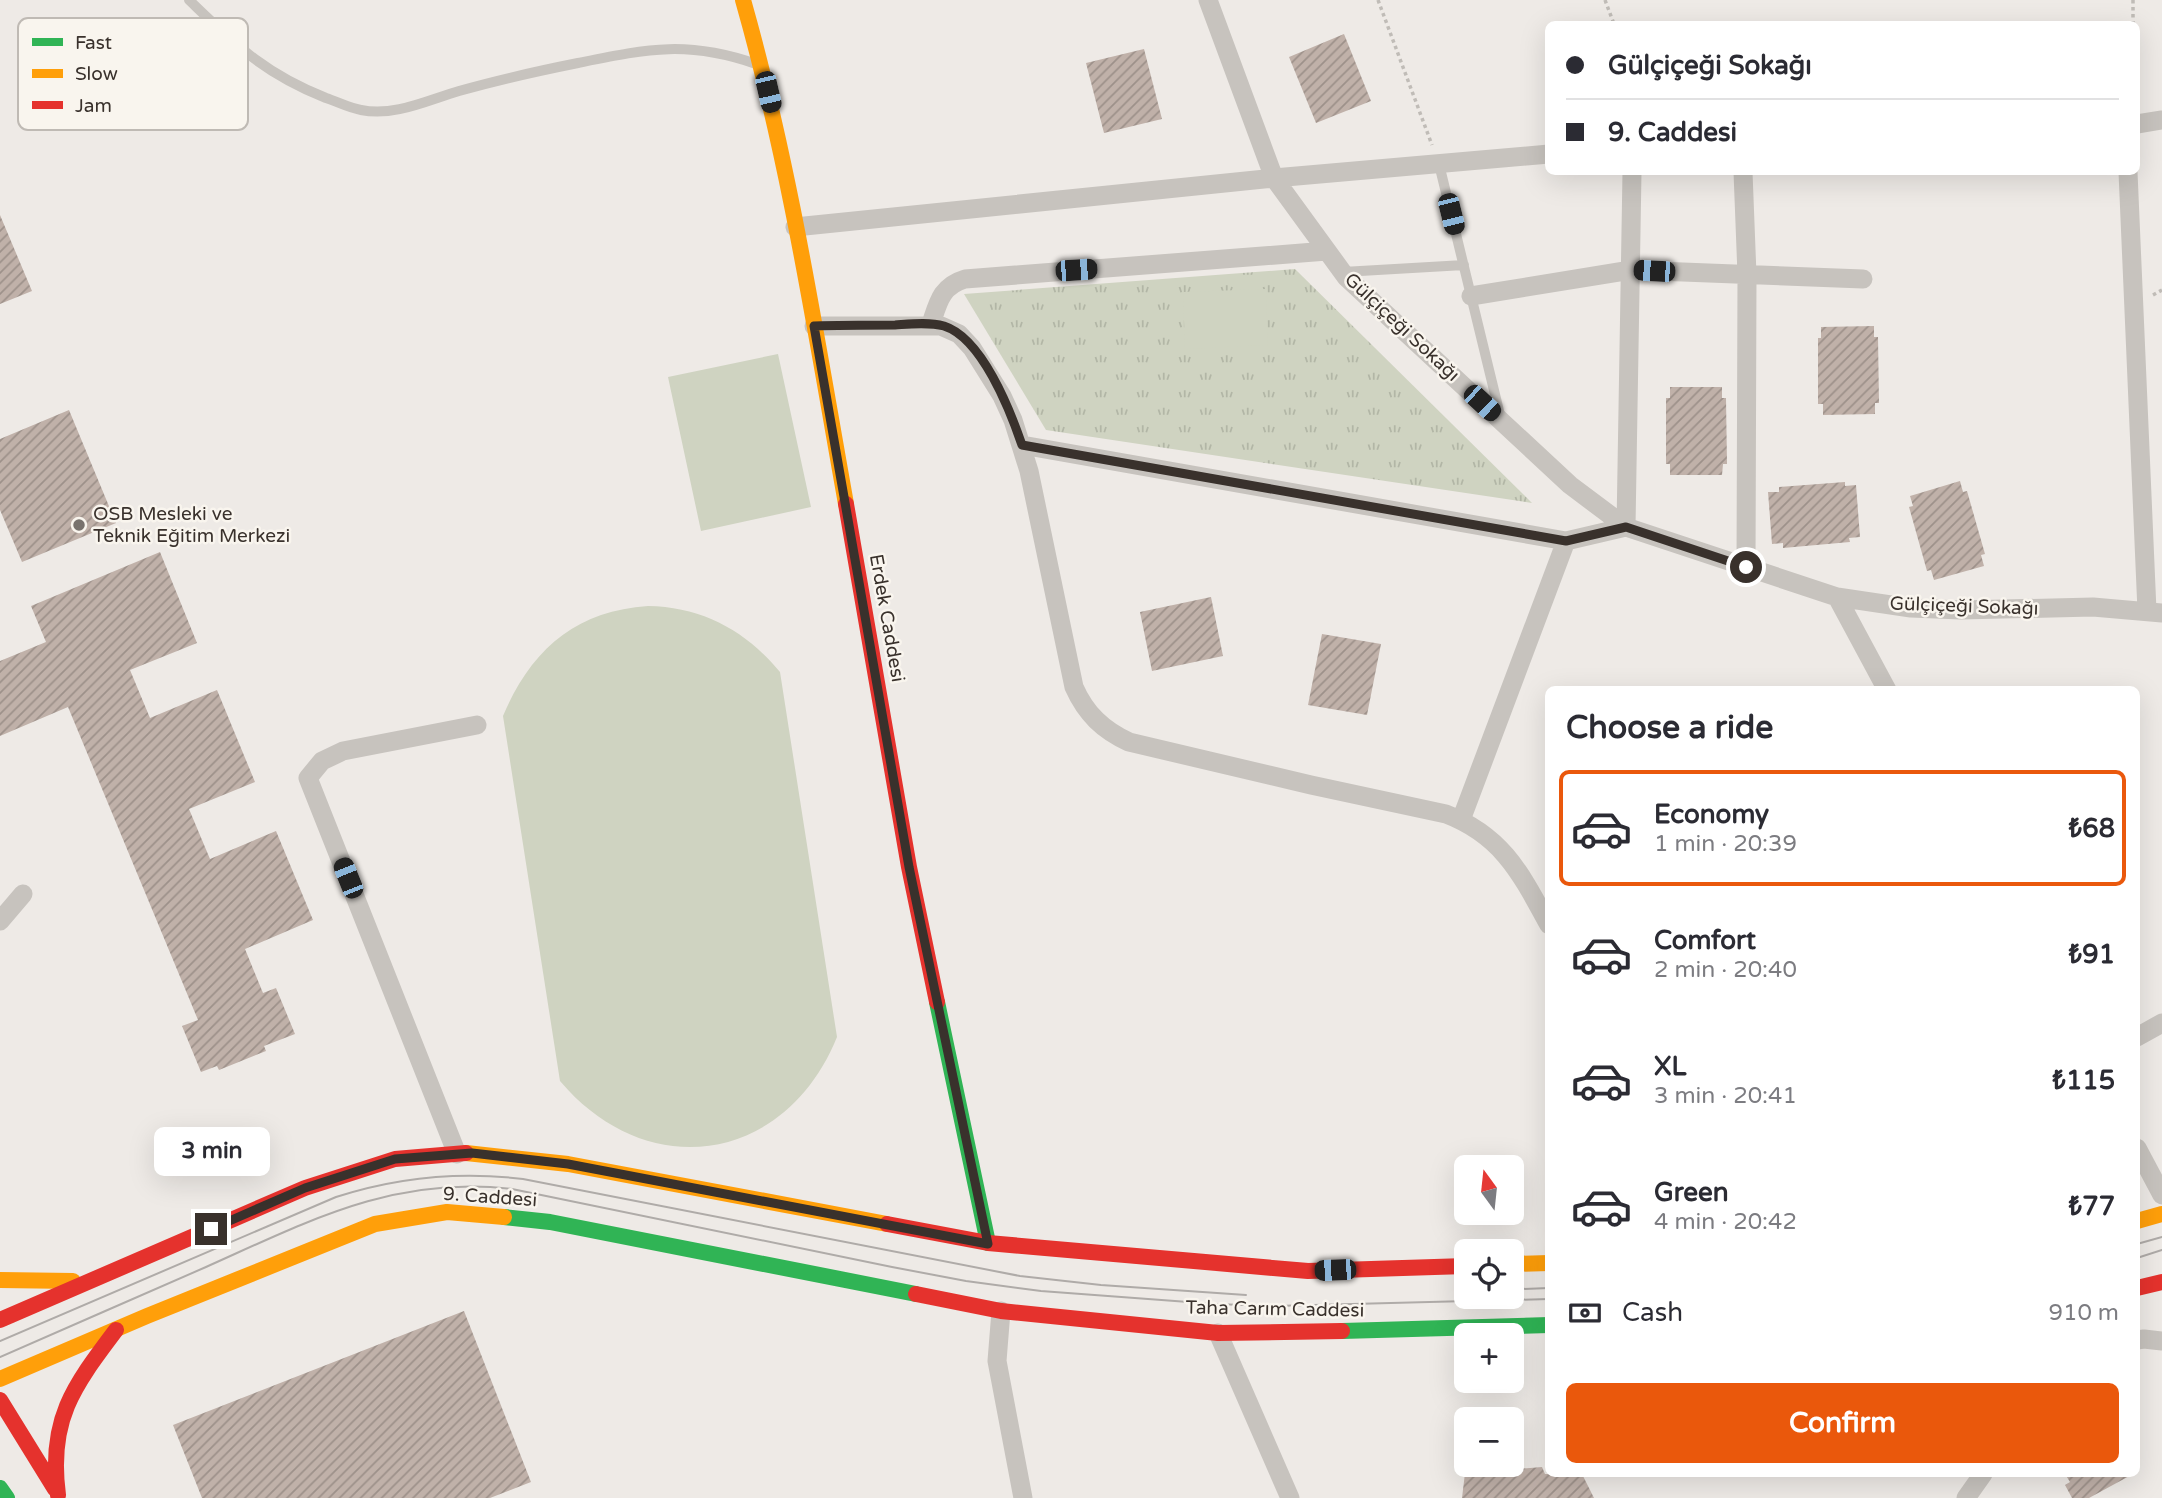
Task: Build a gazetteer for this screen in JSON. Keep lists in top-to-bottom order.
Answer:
{
  "streets": {
    "main road": ["Erdek Caddesi", "9. Caddesi", "Taha Carım Caddesi"],
    "street": ["Gülçiçeği Sokağı"]
  },
  "crossings": [
    ["Erdek Caddesi", "9. Caddesi"],
    ["Erdek Caddesi", "Taha Carım Caddesi"],
    ["9. Caddesi", "Taha Carım Caddesi"]
  ],
  "places": ["OSB Mesleki ve Teknik Eğitim Merkezi"],
  "legend": ["Fast", "Slow", "Jam"],
  "north": "top",
  "page": {
    "banner": ["Gülçiçeği Sokağı", "9. Caddesi"],
    "heading": "Choose a ride",
    "list": [
      {
        "name": "Economy",
        "note": "1 min · 20:39",
        "value": "₺68"
      },
      {
        "name": "Comfort",
        "note": "2 min · 20:40",
        "value": "₺91"
      },
      {
        "name": "XL",
        "note": "3 min · 20:41",
        "value": "₺115"
      },
      {
        "name": "Green",
        "note": "4 min · 20:42",
        "value": "₺77"
      }
    ],
    "bubble": "3 min",
    "map_buttons": ["+", "−"],
    "pay": ["Cash", "910 m"],
    "buttons": "Confirm"
  }
}
